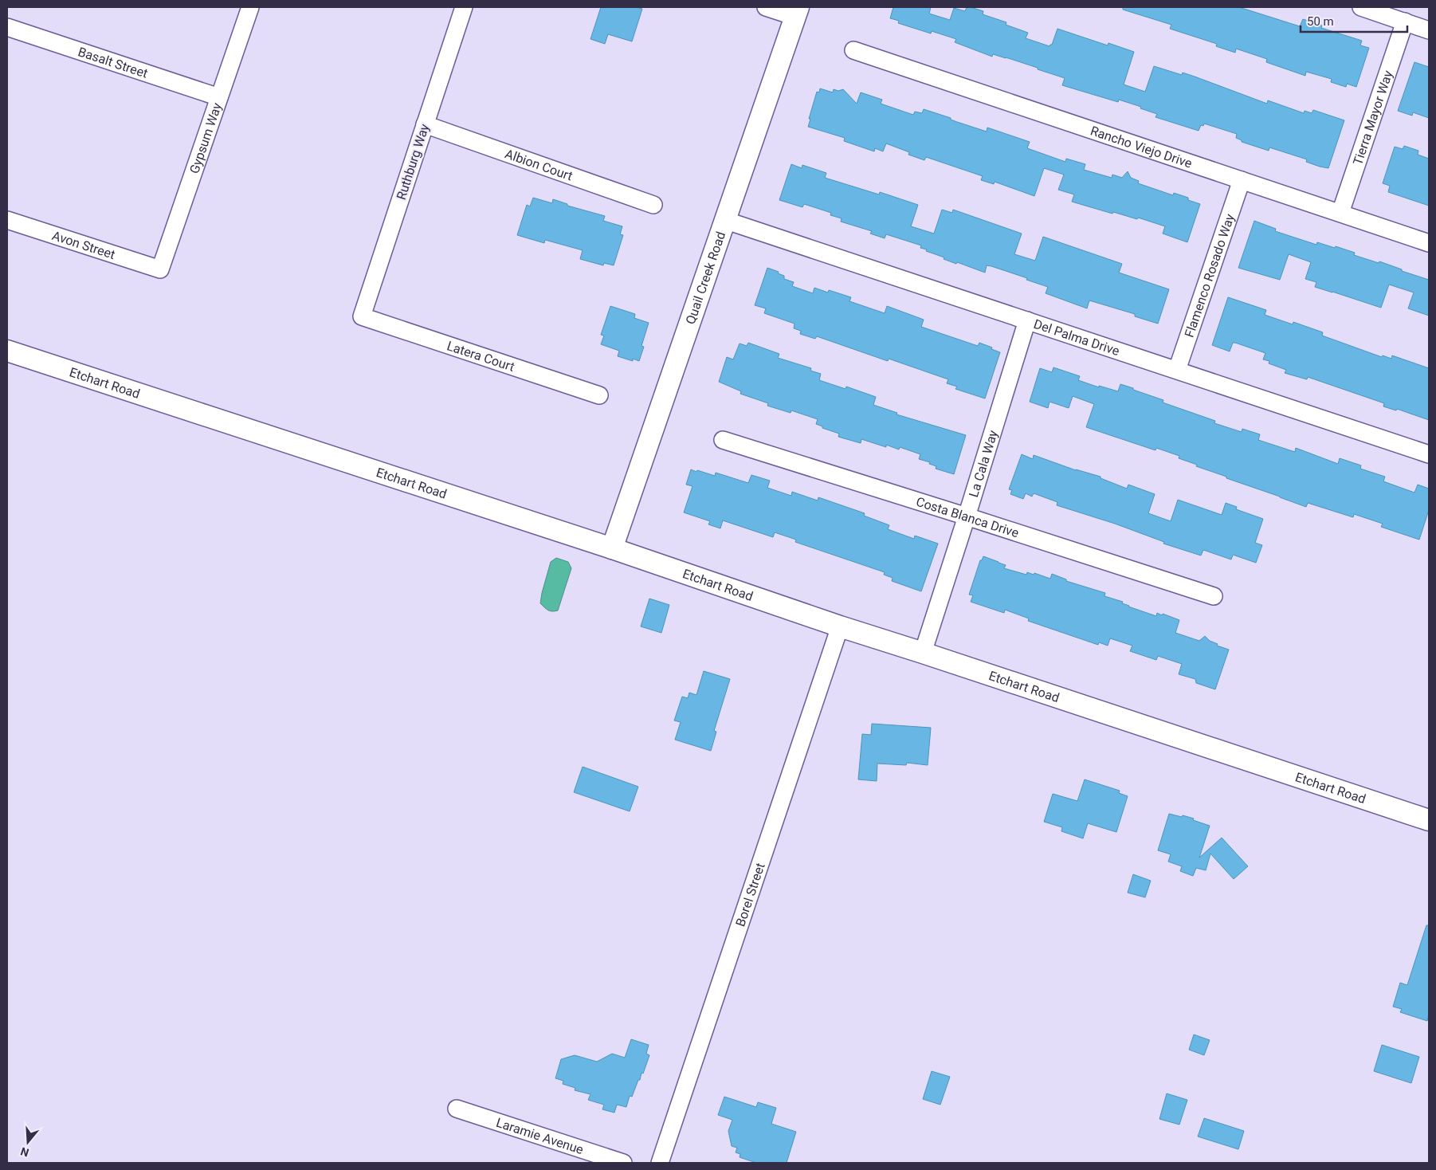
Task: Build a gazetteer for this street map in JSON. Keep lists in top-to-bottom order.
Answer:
{
  "streets": {
    "street": [
      "Basalt Street",
      "Tierra Mayor Way",
      "Gypsum Way",
      "Rancho Viejo Drive",
      "Ruthburg Way",
      "Albion Court",
      "Avon Street",
      "Flamenco Rosado Way",
      "Quail Creek Road",
      "Del Palma Drive",
      "Latera Court",
      "Etchart Road",
      "La Cala Way",
      "Costa Blanca Drive",
      "Borel Street",
      "Laramie Avenue"
    ]
  },
  "crossings": [
    ["Basalt Street", "Gypsum Way"],
    ["Tierra Mayor Way", "Rancho Viejo Drive"],
    ["Gypsum Way", "Avon Street"],
    ["Rancho Viejo Drive", "Flamenco Rosado Way"],
    ["Ruthburg Way", "Albion Court"],
    ["Ruthburg Way", "Latera Court"],
    ["Flamenco Rosado Way", "Del Palma Drive"],
    ["Quail Creek Road", "Del Palma Drive"],
    ["Quail Creek Road", "Etchart Road"],
    ["Del Palma Drive", "La Cala Way"],
    ["Etchart Road", "La Cala Way"],
    ["Etchart Road", "Borel Street"],
    ["La Cala Way", "Costa Blanca Drive"]
  ],
  "scale_bar": "50 m",
  "north": "bottom"
}
